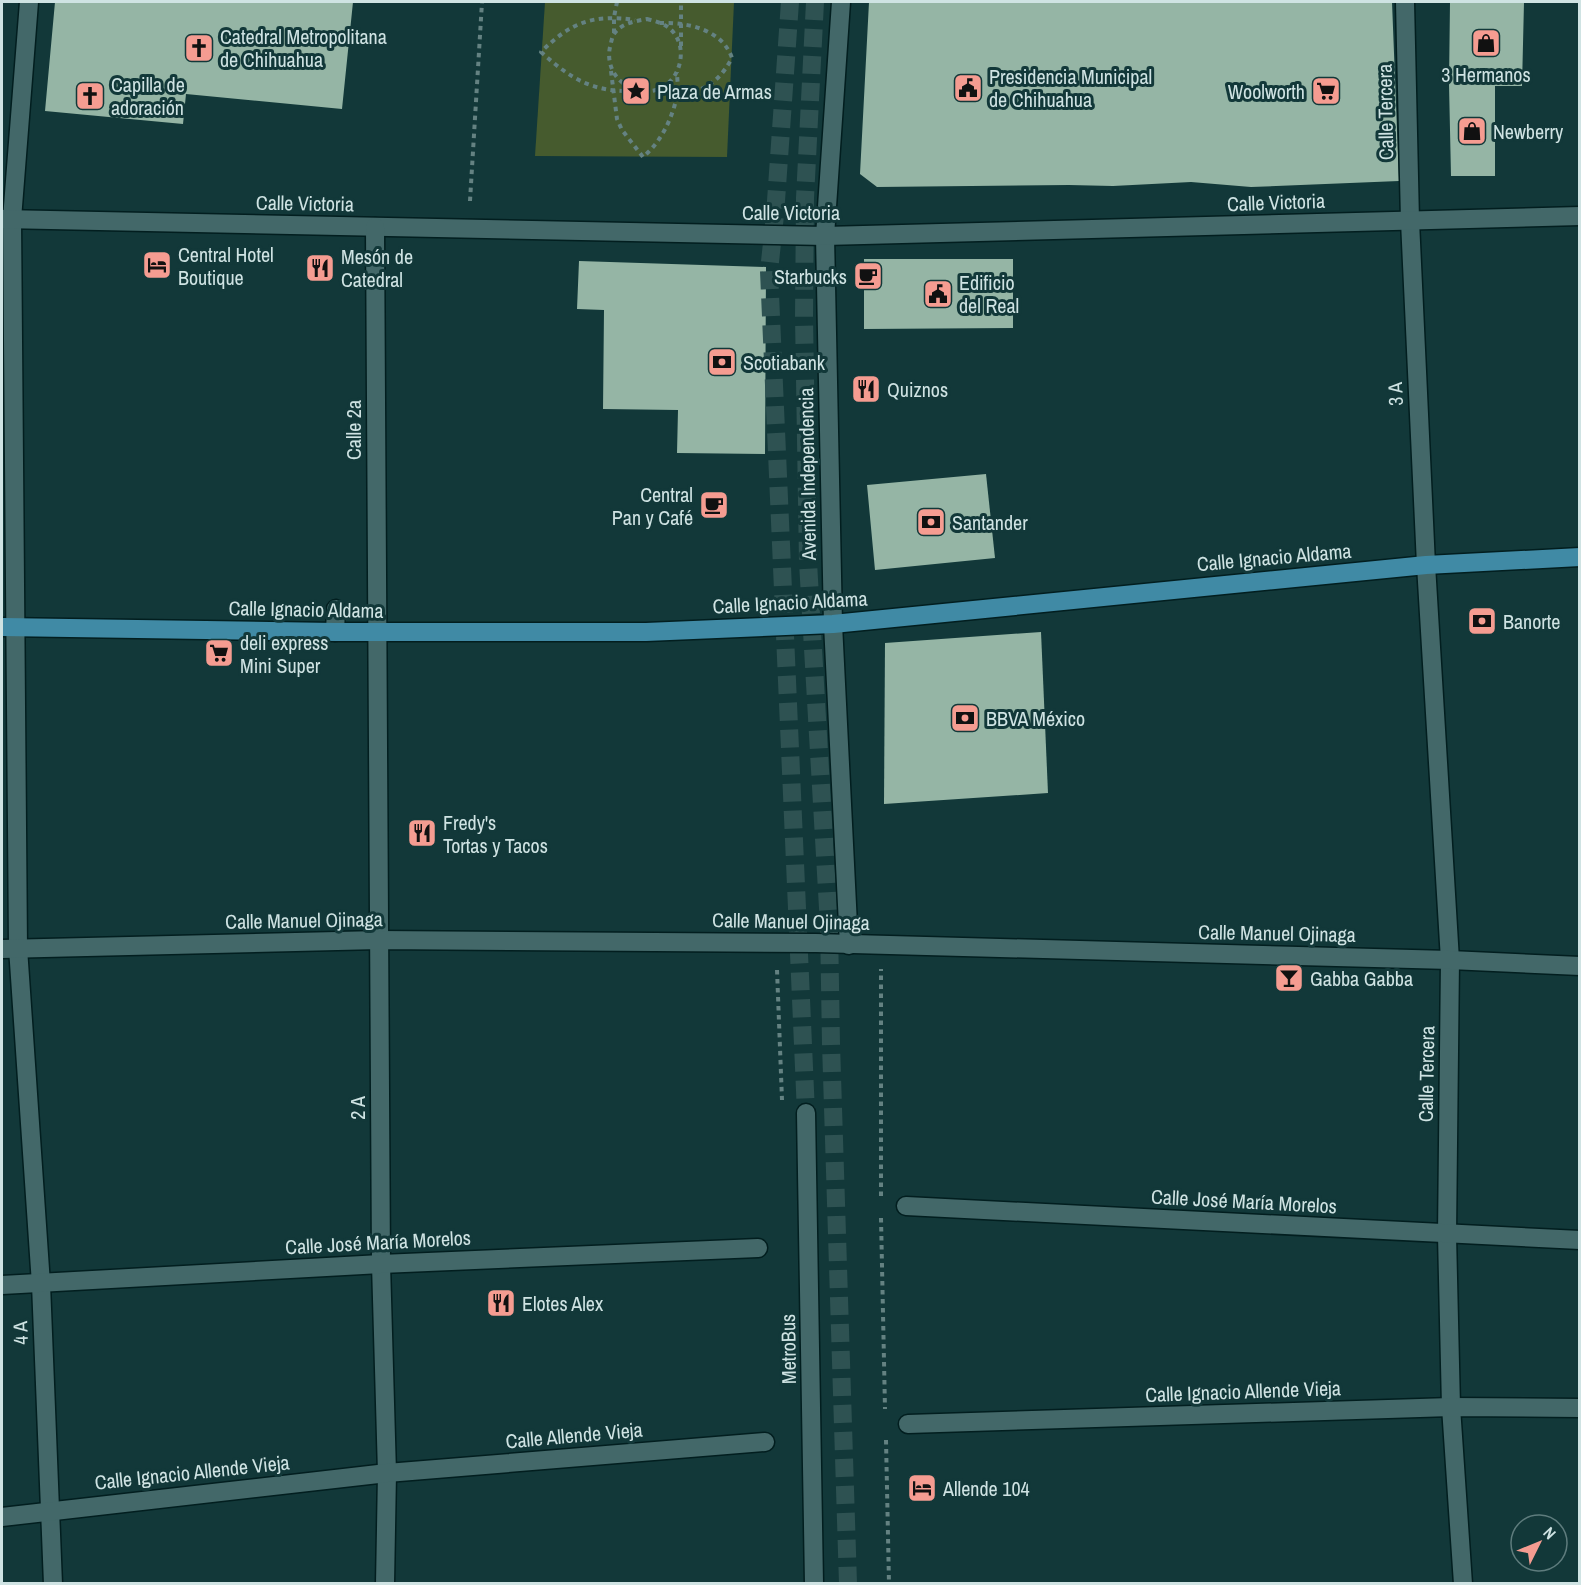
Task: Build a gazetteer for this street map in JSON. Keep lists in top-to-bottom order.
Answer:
{
  "streets": {
    "main road": ["Calle Ignacio Aldama"],
    "street": [
      "Calle Tercera",
      "Calle Victoria",
      "3 A",
      "Calle 2a",
      "Avenida Independencia",
      "Calle Manuel Ojinaga",
      "2 A",
      "Calle José María Morelos",
      "4 A",
      "MetroBus",
      "Calle Ignacio Allende Vieja",
      "Calle Allende Vieja"
    ]
  },
  "crossings": [
    ["Calle Tercera", "Calle Victoria"],
    ["Calle Tercera", "3 A"],
    ["Calle Tercera", "Calle Ignacio Aldama"],
    ["Calle Tercera", "Calle Manuel Ojinaga"],
    ["Calle Tercera", "Calle José María Morelos"],
    ["Calle Tercera", "Calle Ignacio Allende Vieja"],
    ["Calle Victoria", "3 A"],
    ["Calle Victoria", "Calle 2a"],
    ["Calle Victoria", "Avenida Independencia"],
    ["Calle Victoria", "4 A"],
    ["3 A", "Calle Ignacio Aldama"],
    ["Calle 2a", "Calle Ignacio Aldama"],
    ["Calle 2a", "2 A"],
    ["Avenida Independencia", "Calle Ignacio Aldama"],
    ["Avenida Independencia", "Calle Manuel Ojinaga"],
    ["Calle Ignacio Aldama", "2 A"],
    ["Calle Ignacio Aldama", "4 A"],
    ["Calle Manuel Ojinaga", "2 A"],
    ["Calle Manuel Ojinaga", "4 A"],
    ["2 A", "Calle José María Morelos"],
    ["2 A", "Calle Ignacio Allende Vieja"],
    ["2 A", "Calle Allende Vieja"],
    ["Calle José María Morelos", "4 A"],
    ["4 A", "Calle Ignacio Allende Vieja"],
    ["Calle Ignacio Allende Vieja", "Calle Allende Vieja"]
  ],
  "places": {
    "shop": ["3 Hermanos", "Newberry"],
    "church": ["Catedral Metropolitana de Chihuahua", "Capilla de adoración"],
    "public building": ["Presidencia Municipal de Chihuahua", "Edificio del Real"],
    "place": ["Plaza de Armas"],
    "supermarket": ["Woolworth", "deli express Mini Super"],
    "hotel": ["Central Hotel Boutique", "Allende 104"],
    "restaurant": [
      "Mesón de Catedral",
      "Quiznos",
      "Fredy's Tortas y Tacos",
      "Elotes Alex"
    ],
    "cafe": ["Starbucks", "Central Pan y Café"],
    "bank": [
      "Scotiabank",
      "Santander",
      "Banorte",
      "BBVA México"
    ],
    "bar": ["Gabba Gabba"]
  },
  "north": "top right"
}
